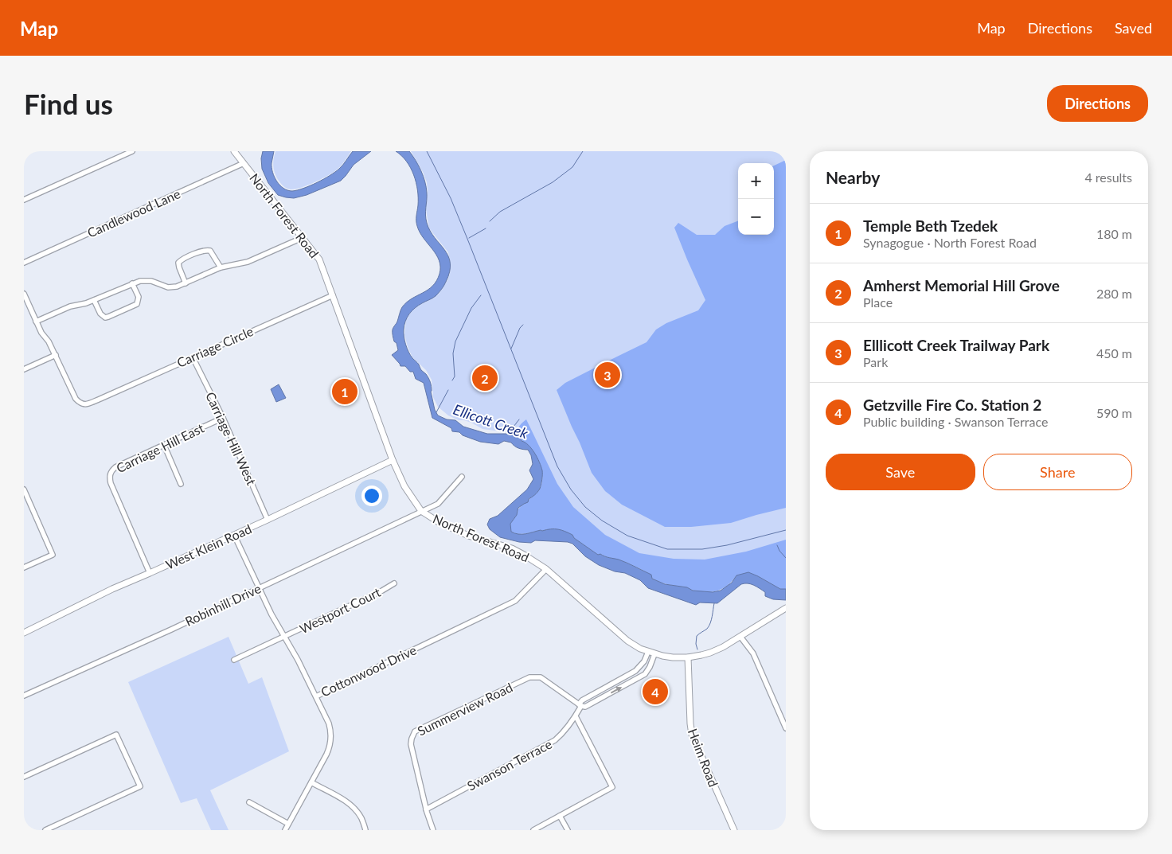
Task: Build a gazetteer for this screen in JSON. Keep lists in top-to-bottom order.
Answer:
{
  "streets": {
    "street": [
      "Candlewood Lane",
      "North Forest Road",
      "Carriage Circle",
      "Carriage Hill West",
      "Carriage Hill East",
      "West Klein Road",
      "Robinhill Drive",
      "Westport Court",
      "Cottonwood Drive",
      "Summerview Road",
      "Heim Road",
      "Swanson Terrace"
    ]
  },
  "crossings": [
    ["Candlewood Lane", "North Forest Road"],
    ["North Forest Road", "Carriage Circle"],
    ["North Forest Road", "West Klein Road"],
    ["North Forest Road", "Robinhill Drive"],
    ["North Forest Road", "Cottonwood Drive"],
    ["North Forest Road", "Heim Road"],
    ["North Forest Road", "Swanson Terrace"],
    ["Carriage Circle", "Carriage Hill West"],
    ["Carriage Hill West", "Carriage Hill East"],
    ["Carriage Hill West", "West Klein Road"],
    ["Carriage Hill East", "West Klein Road"],
    ["Summerview Road", "Swanson Terrace"]
  ],
  "water": ["Ellicott Creek"],
  "page": {
    "header": "Map",
    "nav": ["Map", "Directions", "Saved"],
    "buttons": [
      "Directions",
      ["Save", "Share"]
    ],
    "title": "Find us",
    "heading": ["Nearby", "4 results"],
    "map_buttons": ["+", "−"],
    "list": [
      {
        "mark": "1",
        "name": "Temple Beth Tzedek",
        "note": "Synagogue · North Forest Road",
        "value": "180 m"
      },
      {
        "mark": "2",
        "name": "Amherst Memorial Hill Grove",
        "note": "Place",
        "value": "280 m"
      },
      {
        "mark": "3",
        "name": "Elllicott Creek Trailway Park",
        "note": "Park",
        "value": "450 m"
      },
      {
        "mark": "4",
        "name": "Getzville Fire Co. Station 2",
        "note": "Public building · Swanson Terrace",
        "value": "590 m"
      }
    ],
    "pins": [
      "3",
      "2",
      "1",
      "4"
    ]
  }
}
